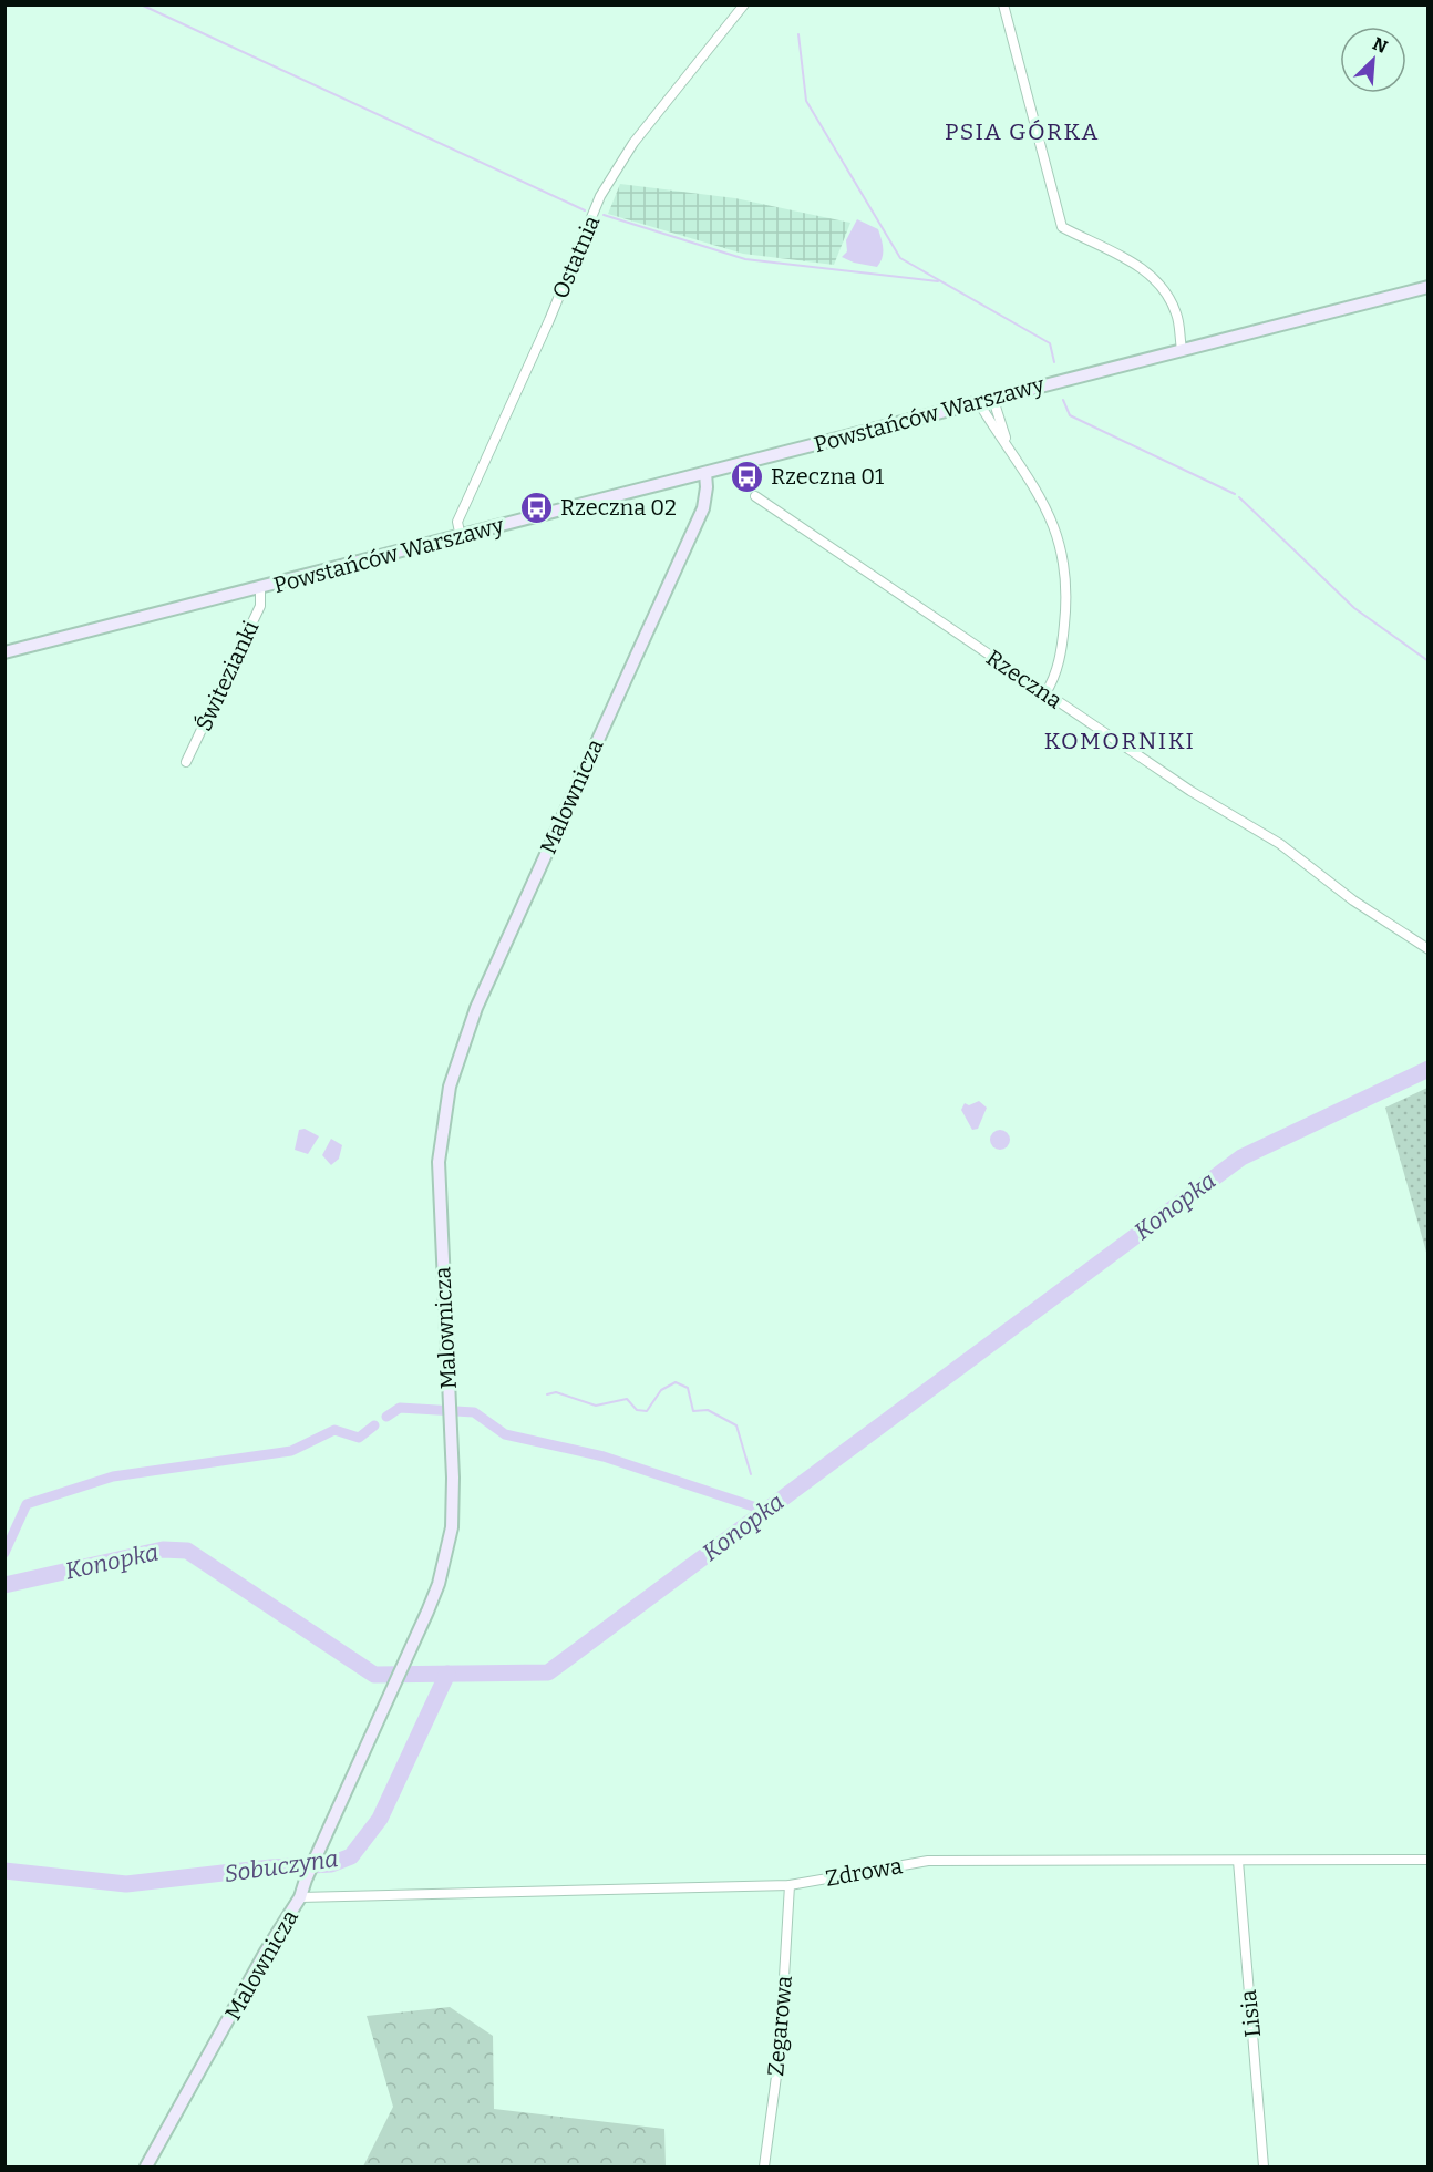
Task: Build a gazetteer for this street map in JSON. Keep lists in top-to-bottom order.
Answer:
{
  "streets": {
    "street": [
      "Ostatnia",
      "Powstańców Warszawy",
      "Świtezianki",
      "Rzeczna",
      "Malownicza",
      "Zdrowa",
      "Lisia",
      "Zegarowa"
    ]
  },
  "crossings": [
    ["Ostatnia", "Powstańców Warszawy"],
    ["Powstańców Warszawy", "Świtezianki"],
    ["Powstańców Warszawy", "Malownicza"],
    ["Malownicza", "Zdrowa"],
    ["Zdrowa", "Lisia"],
    ["Zdrowa", "Zegarowa"]
  ],
  "districts": ["PSIA GÓRKA", "KOMORNIKI"],
  "water": ["Konopka", "Sobuczyna"],
  "places": {
    "bus stop": ["Rzeczna 01", "Rzeczna 02"]
  },
  "north": "top right"
}
